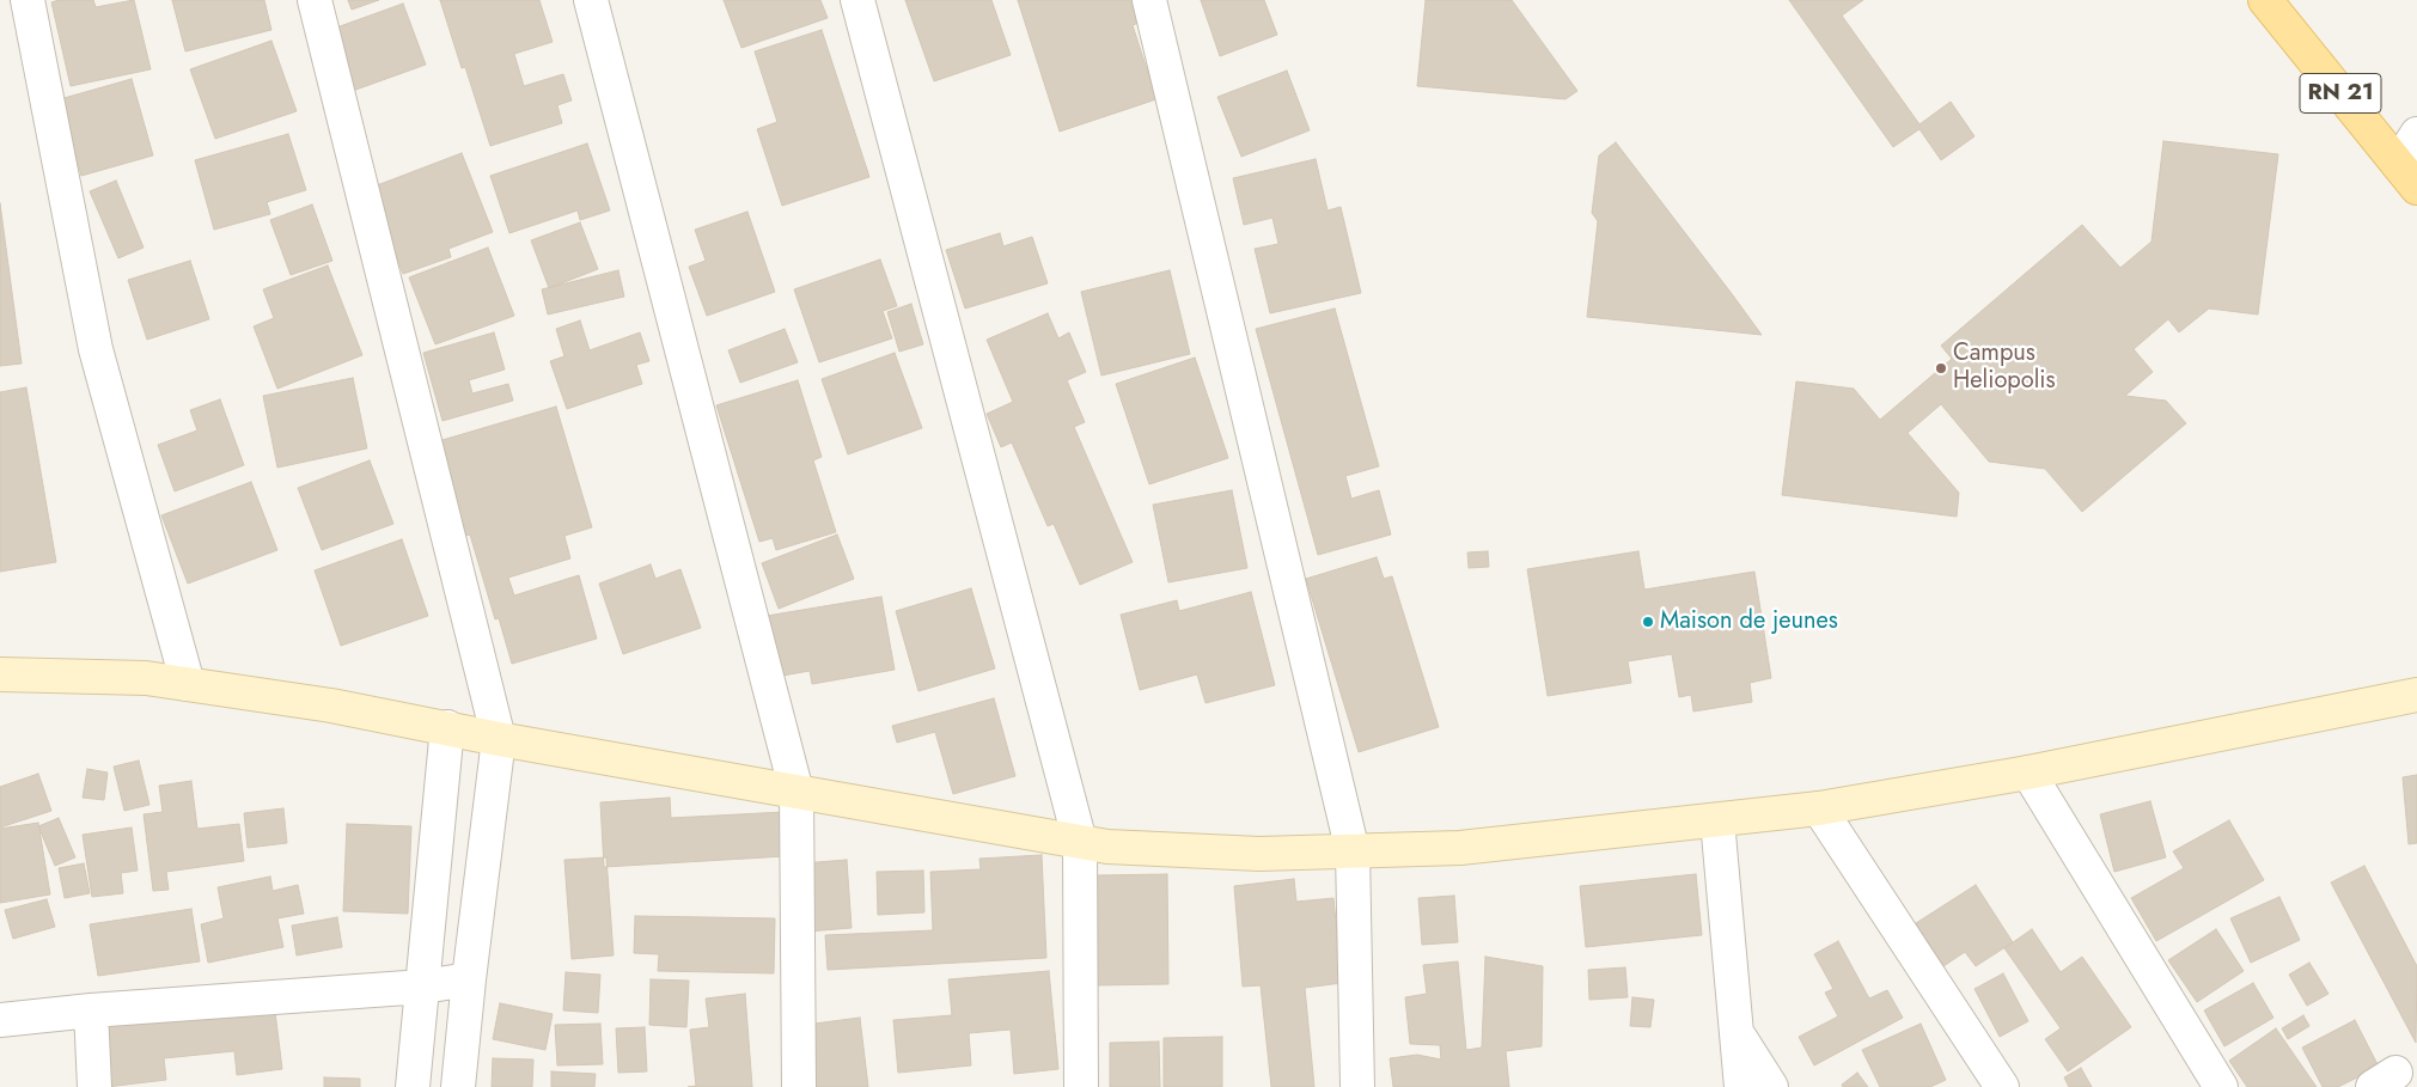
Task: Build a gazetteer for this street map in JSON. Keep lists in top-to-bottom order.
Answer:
{
  "streets": {
    "main road": ["RN 21"]
  },
  "places": ["Campus Heliopolis", "Maison de jeunes"]
}
